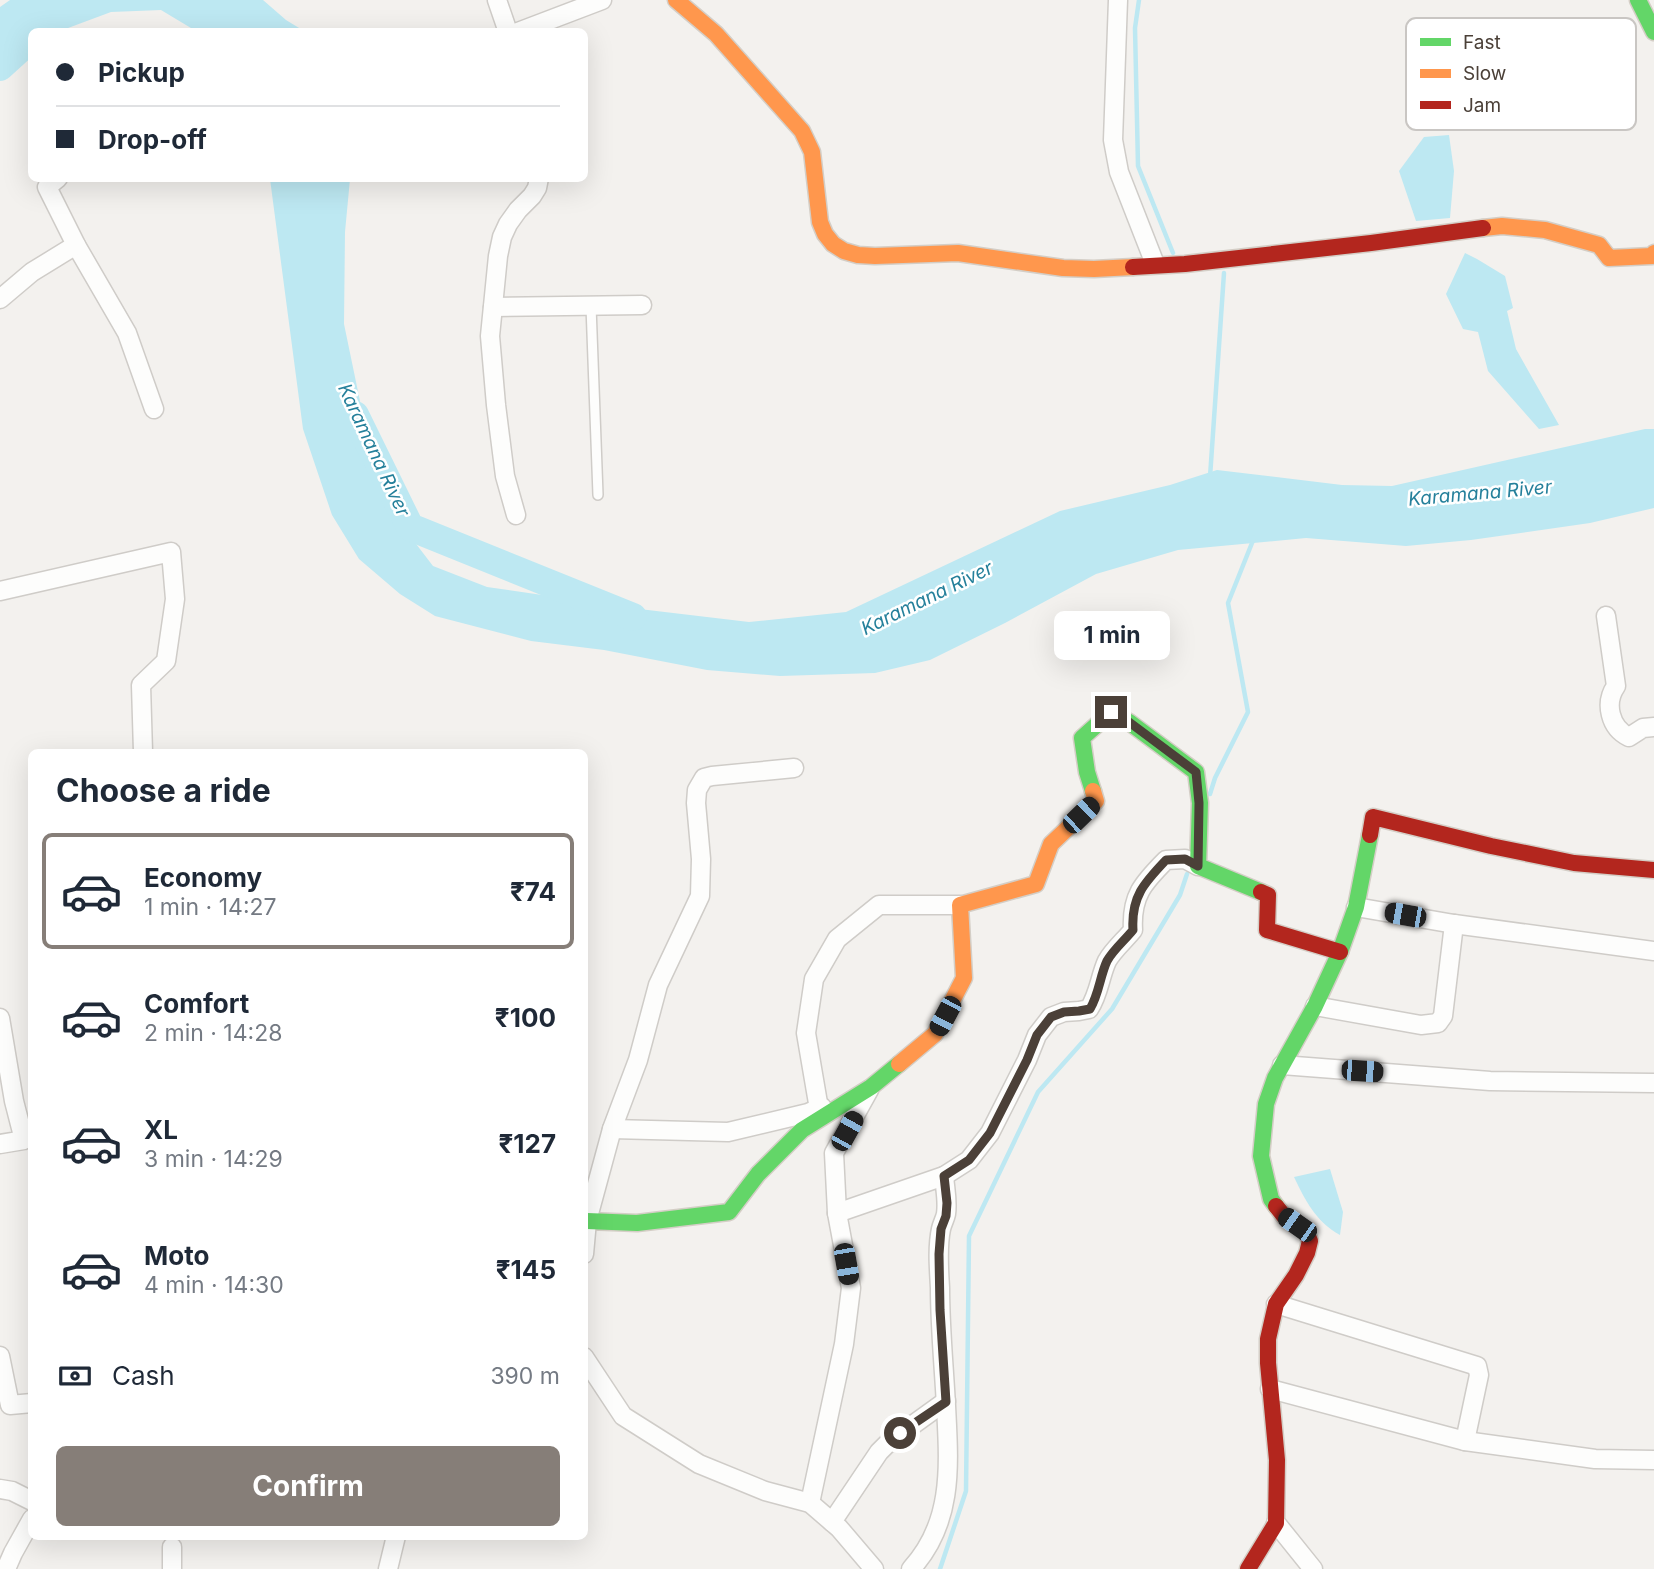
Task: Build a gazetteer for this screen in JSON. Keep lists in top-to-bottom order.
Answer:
{
  "water": ["Karamana River"],
  "legend": ["Fast", "Slow", "Jam"],
  "page": {
    "banner": ["Pickup", "Drop-off"],
    "bubble": "1 min",
    "heading": "Choose a ride",
    "list": [
      {
        "name": "Economy",
        "note": "1 min · 14:27",
        "value": "₹74"
      },
      {
        "name": "Comfort",
        "note": "2 min · 14:28",
        "value": "₹100"
      },
      {
        "name": "XL",
        "note": "3 min · 14:29",
        "value": "₹127"
      },
      {
        "name": "Moto",
        "note": "4 min · 14:30",
        "value": "₹145"
      }
    ],
    "pay": ["Cash", "390 m"],
    "buttons": "Confirm"
  }
}
